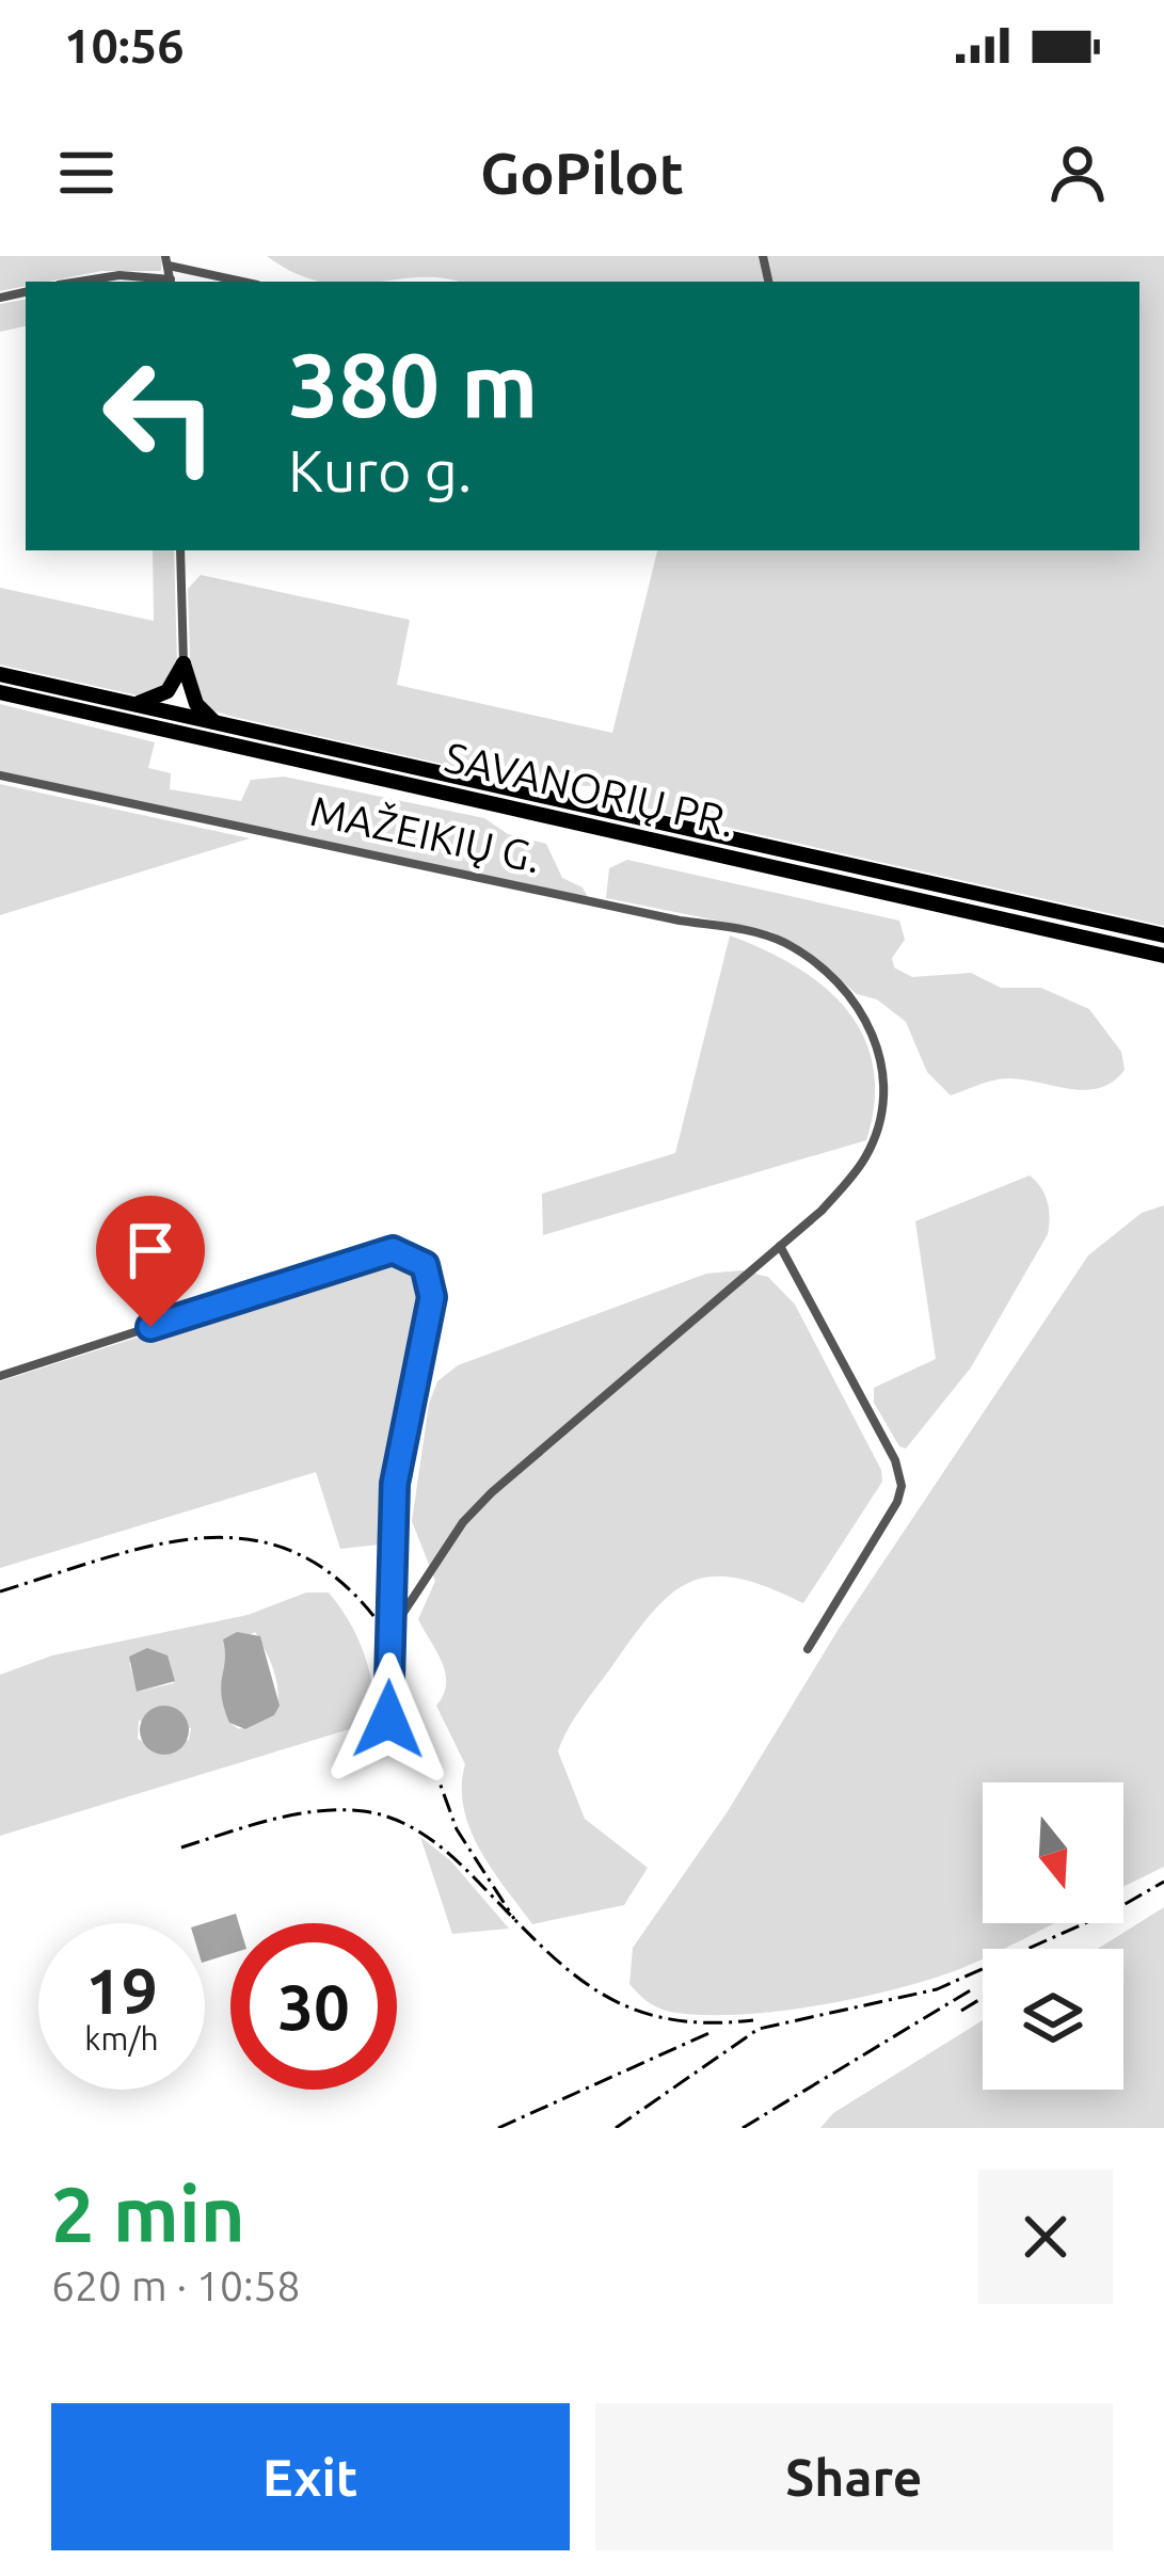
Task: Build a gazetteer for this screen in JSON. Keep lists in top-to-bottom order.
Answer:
{
  "streets": {
    "highway": ["SAVANORIŲ PR."],
    "street": ["MAŽEIKIŲ G."]
  },
  "north": "bottom",
  "page": {
    "status": "10:56",
    "header": "GoPilot",
    "turn": ["380 m", "Kuro g."],
    "speed": "19 km/h",
    "limit": "30",
    "heading": ["2 min", "620 m · 10:58"],
    "buttons": ["Exit", "Share"]
  }
}
